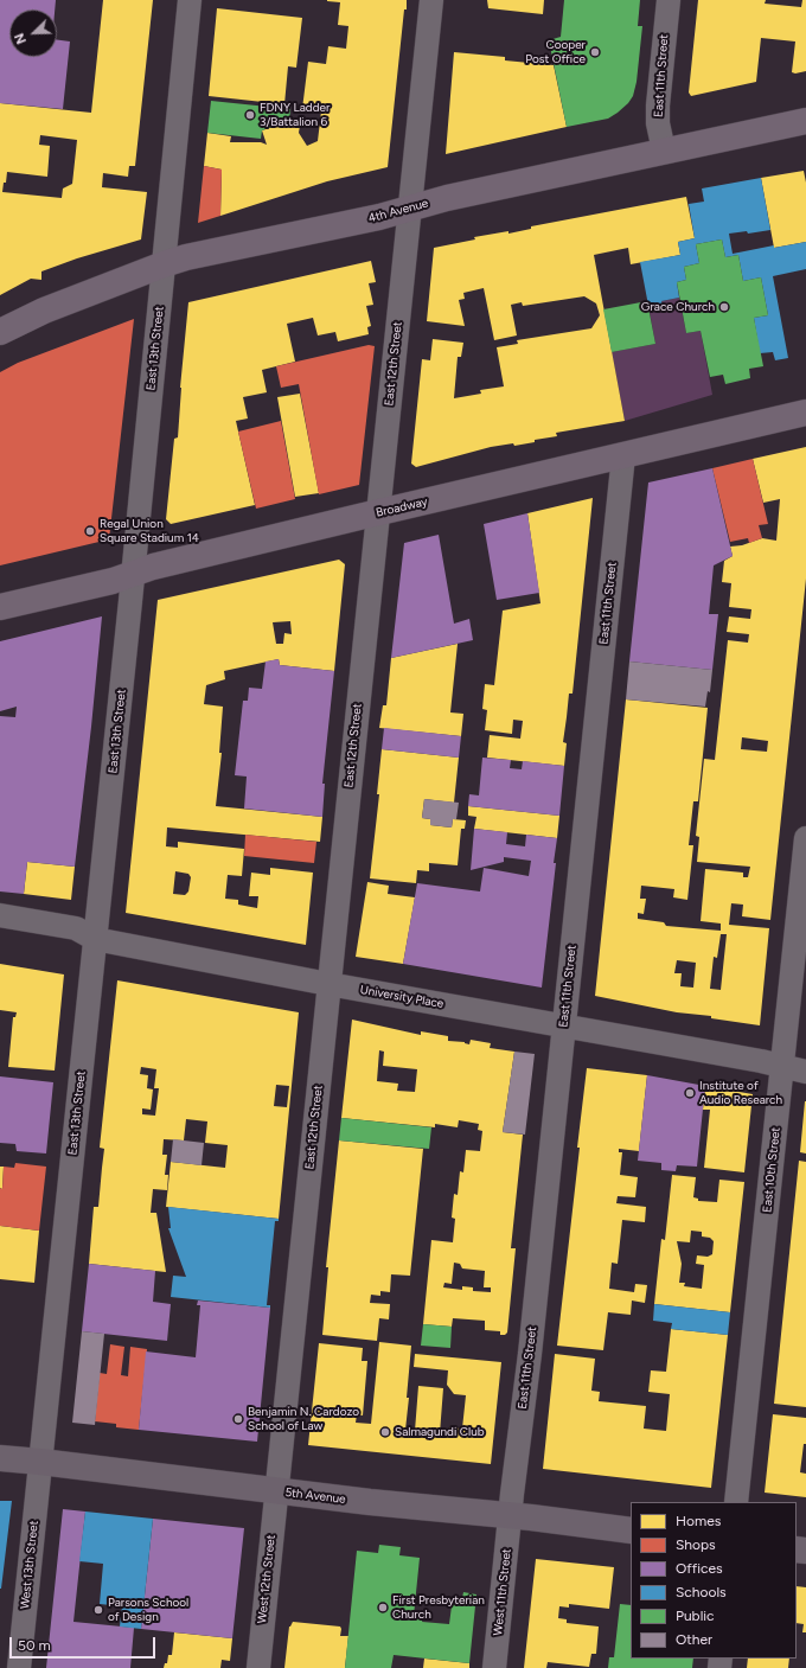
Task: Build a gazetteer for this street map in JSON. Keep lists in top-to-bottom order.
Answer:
{
  "streets": {
    "main road": ["4th Avenue", "Broadway", "5th Avenue"],
    "street": [
      "East 11th Street",
      "East 13th Street",
      "East 12th Street",
      "University Place",
      "East 10th Street",
      "West 13th Street",
      "West 12th Street",
      "West 11th Street"
    ]
  },
  "crossings": [
    ["East 11th Street", "4th Avenue"],
    ["East 11th Street", "Broadway"],
    ["East 11th Street", "University Place"],
    ["East 11th Street", "5th Avenue"],
    ["East 11th Street", "West 11th Street"],
    ["4th Avenue", "East 13th Street"],
    ["4th Avenue", "East 12th Street"],
    ["East 13th Street", "Broadway"],
    ["East 13th Street", "University Place"],
    ["East 13th Street", "5th Avenue"],
    ["East 13th Street", "West 13th Street"],
    ["East 12th Street", "Broadway"],
    ["East 12th Street", "University Place"],
    ["East 12th Street", "5th Avenue"],
    ["East 12th Street", "West 12th Street"],
    ["University Place", "East 10th Street"],
    ["5th Avenue", "West 13th Street"],
    ["5th Avenue", "West 12th Street"],
    ["5th Avenue", "West 11th Street"]
  ],
  "places": [
    "Cooper Post Office",
    "FDNY Ladder 3/Battalion 6",
    "Grace Church",
    "Regal Union Square Stadium 14",
    "Institute of Audio Research",
    "Benjamin N. Cardozo School of Law",
    "Salmagundi Club",
    "First Presbyterian Church",
    "Parsons School of Design"
  ],
  "legend": [
    "Homes",
    "Shops",
    "Offices",
    "Schools",
    "Public",
    "Other"
  ],
  "scale_bar": "50 m",
  "north": "bottom left"
}
